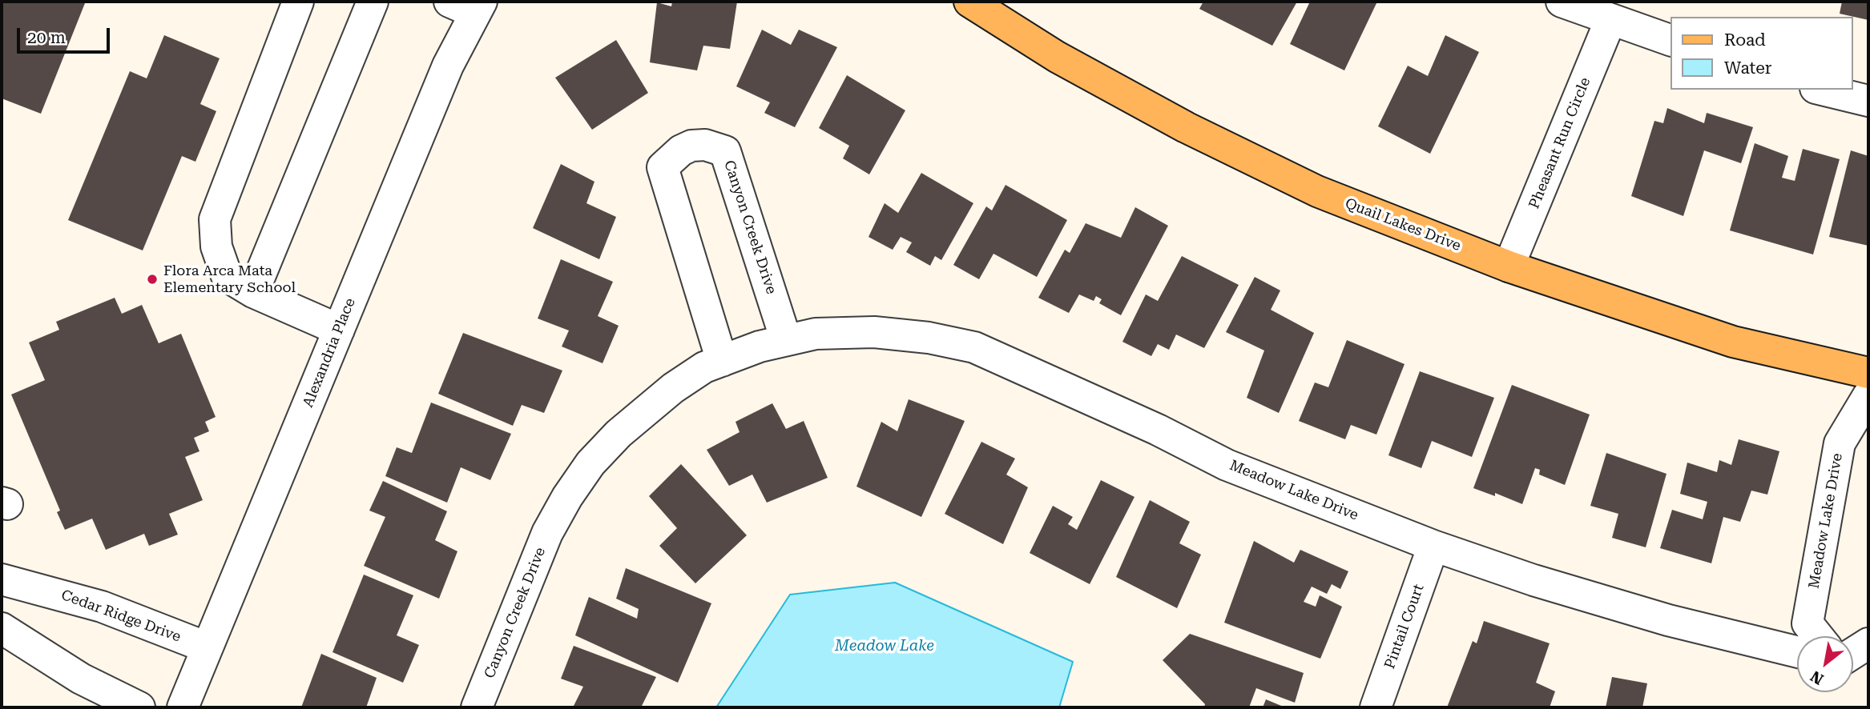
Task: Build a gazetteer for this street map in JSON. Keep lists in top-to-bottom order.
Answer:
{
  "streets": {
    "main road": ["Quail Lakes Drive"],
    "street": [
      "Pheasant Run Circle",
      "Canyon Creek Drive",
      "Alexandria Place",
      "Meadow Lake Drive",
      "Cedar Ridge Drive",
      "Pintail Court"
    ]
  },
  "crossings": [
    ["Pheasant Run Circle", "Quail Lakes Drive"],
    ["Canyon Creek Drive", "Meadow Lake Drive"],
    ["Alexandria Place", "Cedar Ridge Drive"],
    ["Meadow Lake Drive", "Pintail Court"]
  ],
  "water": ["Meadow Lake"],
  "places": ["Flora Arca Mata Elementary School"],
  "legend": ["Road", "Water"],
  "scale_bar": "20 m",
  "north": "bottom left"
}
